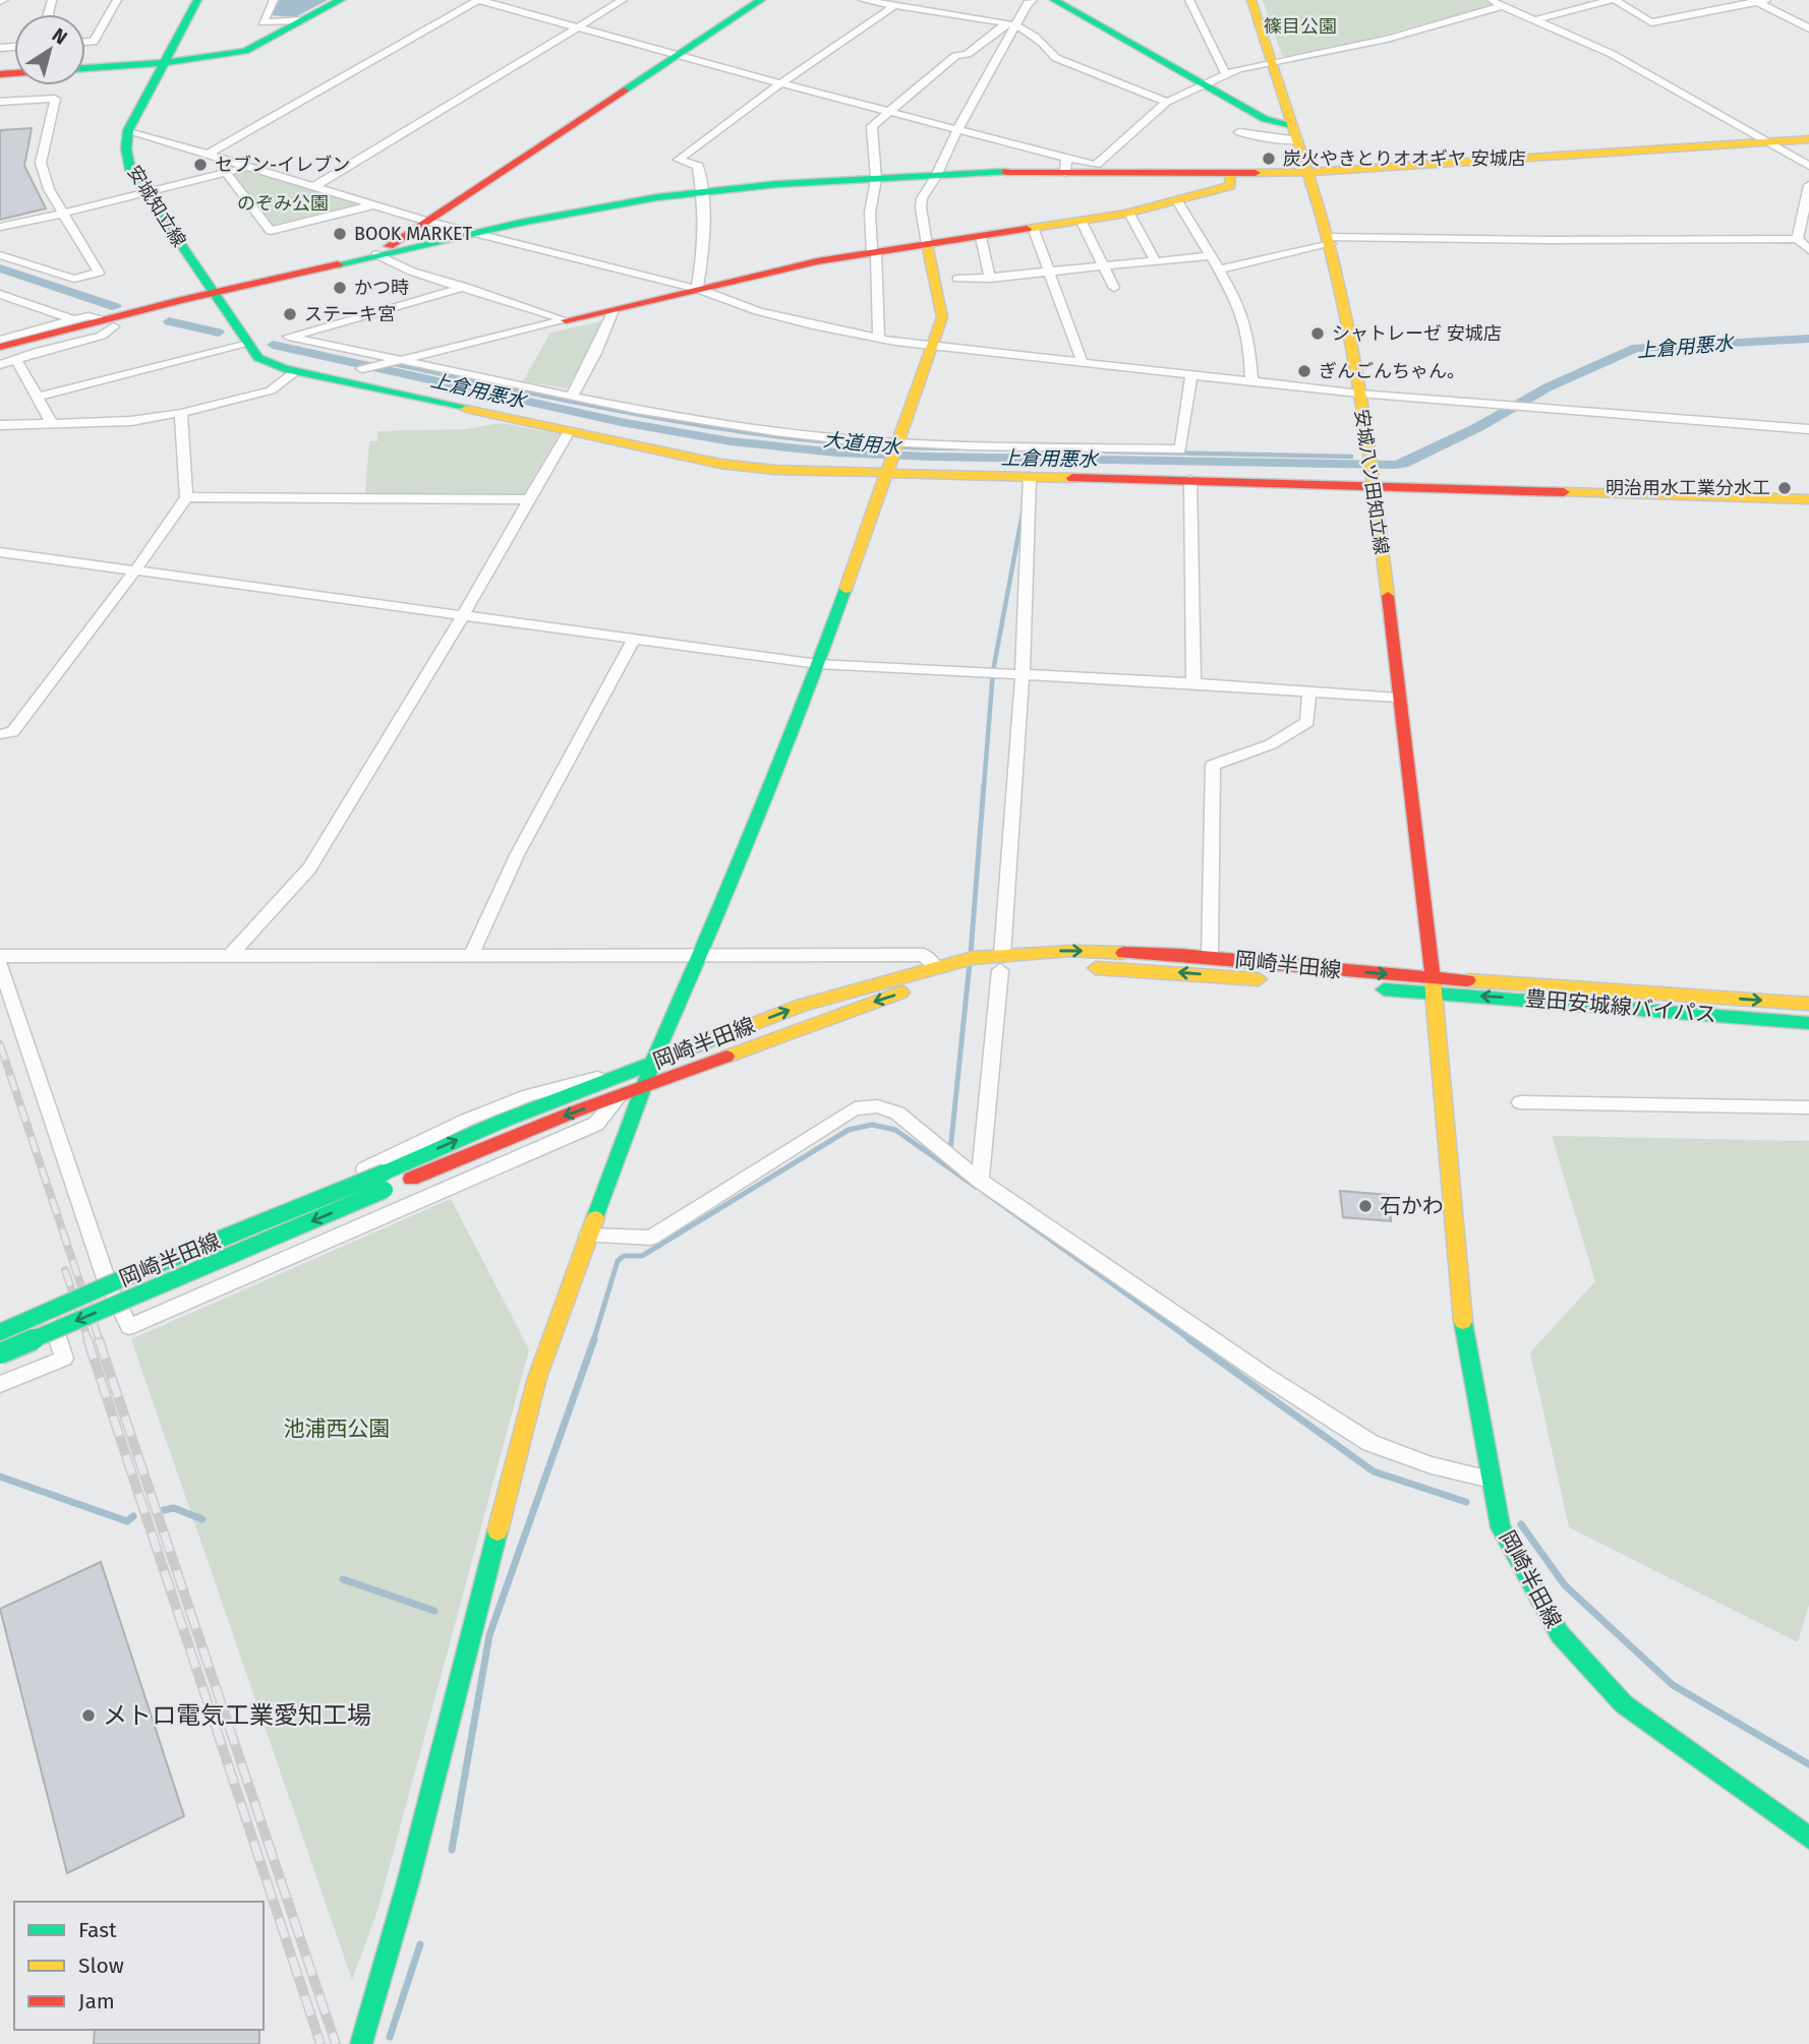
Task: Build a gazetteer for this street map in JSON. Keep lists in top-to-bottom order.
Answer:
{
  "streets": {
    "street": [
      "安城知立線",
      "安城八ツ田知立線",
      "岡崎半田線",
      "豊田安城線バイパス"
    ]
  },
  "crossings": [
    ["安城知立線", "安城八ツ田知立線"],
    ["安城八ツ田知立線", "岡崎半田線"],
    ["安城八ツ田知立線", "豊田安城線バイパス"],
    ["岡崎半田線", "豊田安城線バイパス"]
  ],
  "water": ["上倉用悪水", "大道用水"],
  "parks": ["篠目公園", "のぞみ公園", "池浦西公園"],
  "places": [
    "炭火やきとりオオギヤ 安城店",
    "セブン-イレブン",
    "BOOK MARKET",
    "かつ時",
    "ステーキ宮",
    "シャトレーゼ 安城店",
    "ぎんごんちゃん。",
    "明治用水工業分水工",
    "石かわ",
    "メトロ電気工業愛知工場"
  ],
  "legend": ["Fast", "Slow", "Jam"],
  "north": "top right"
}
